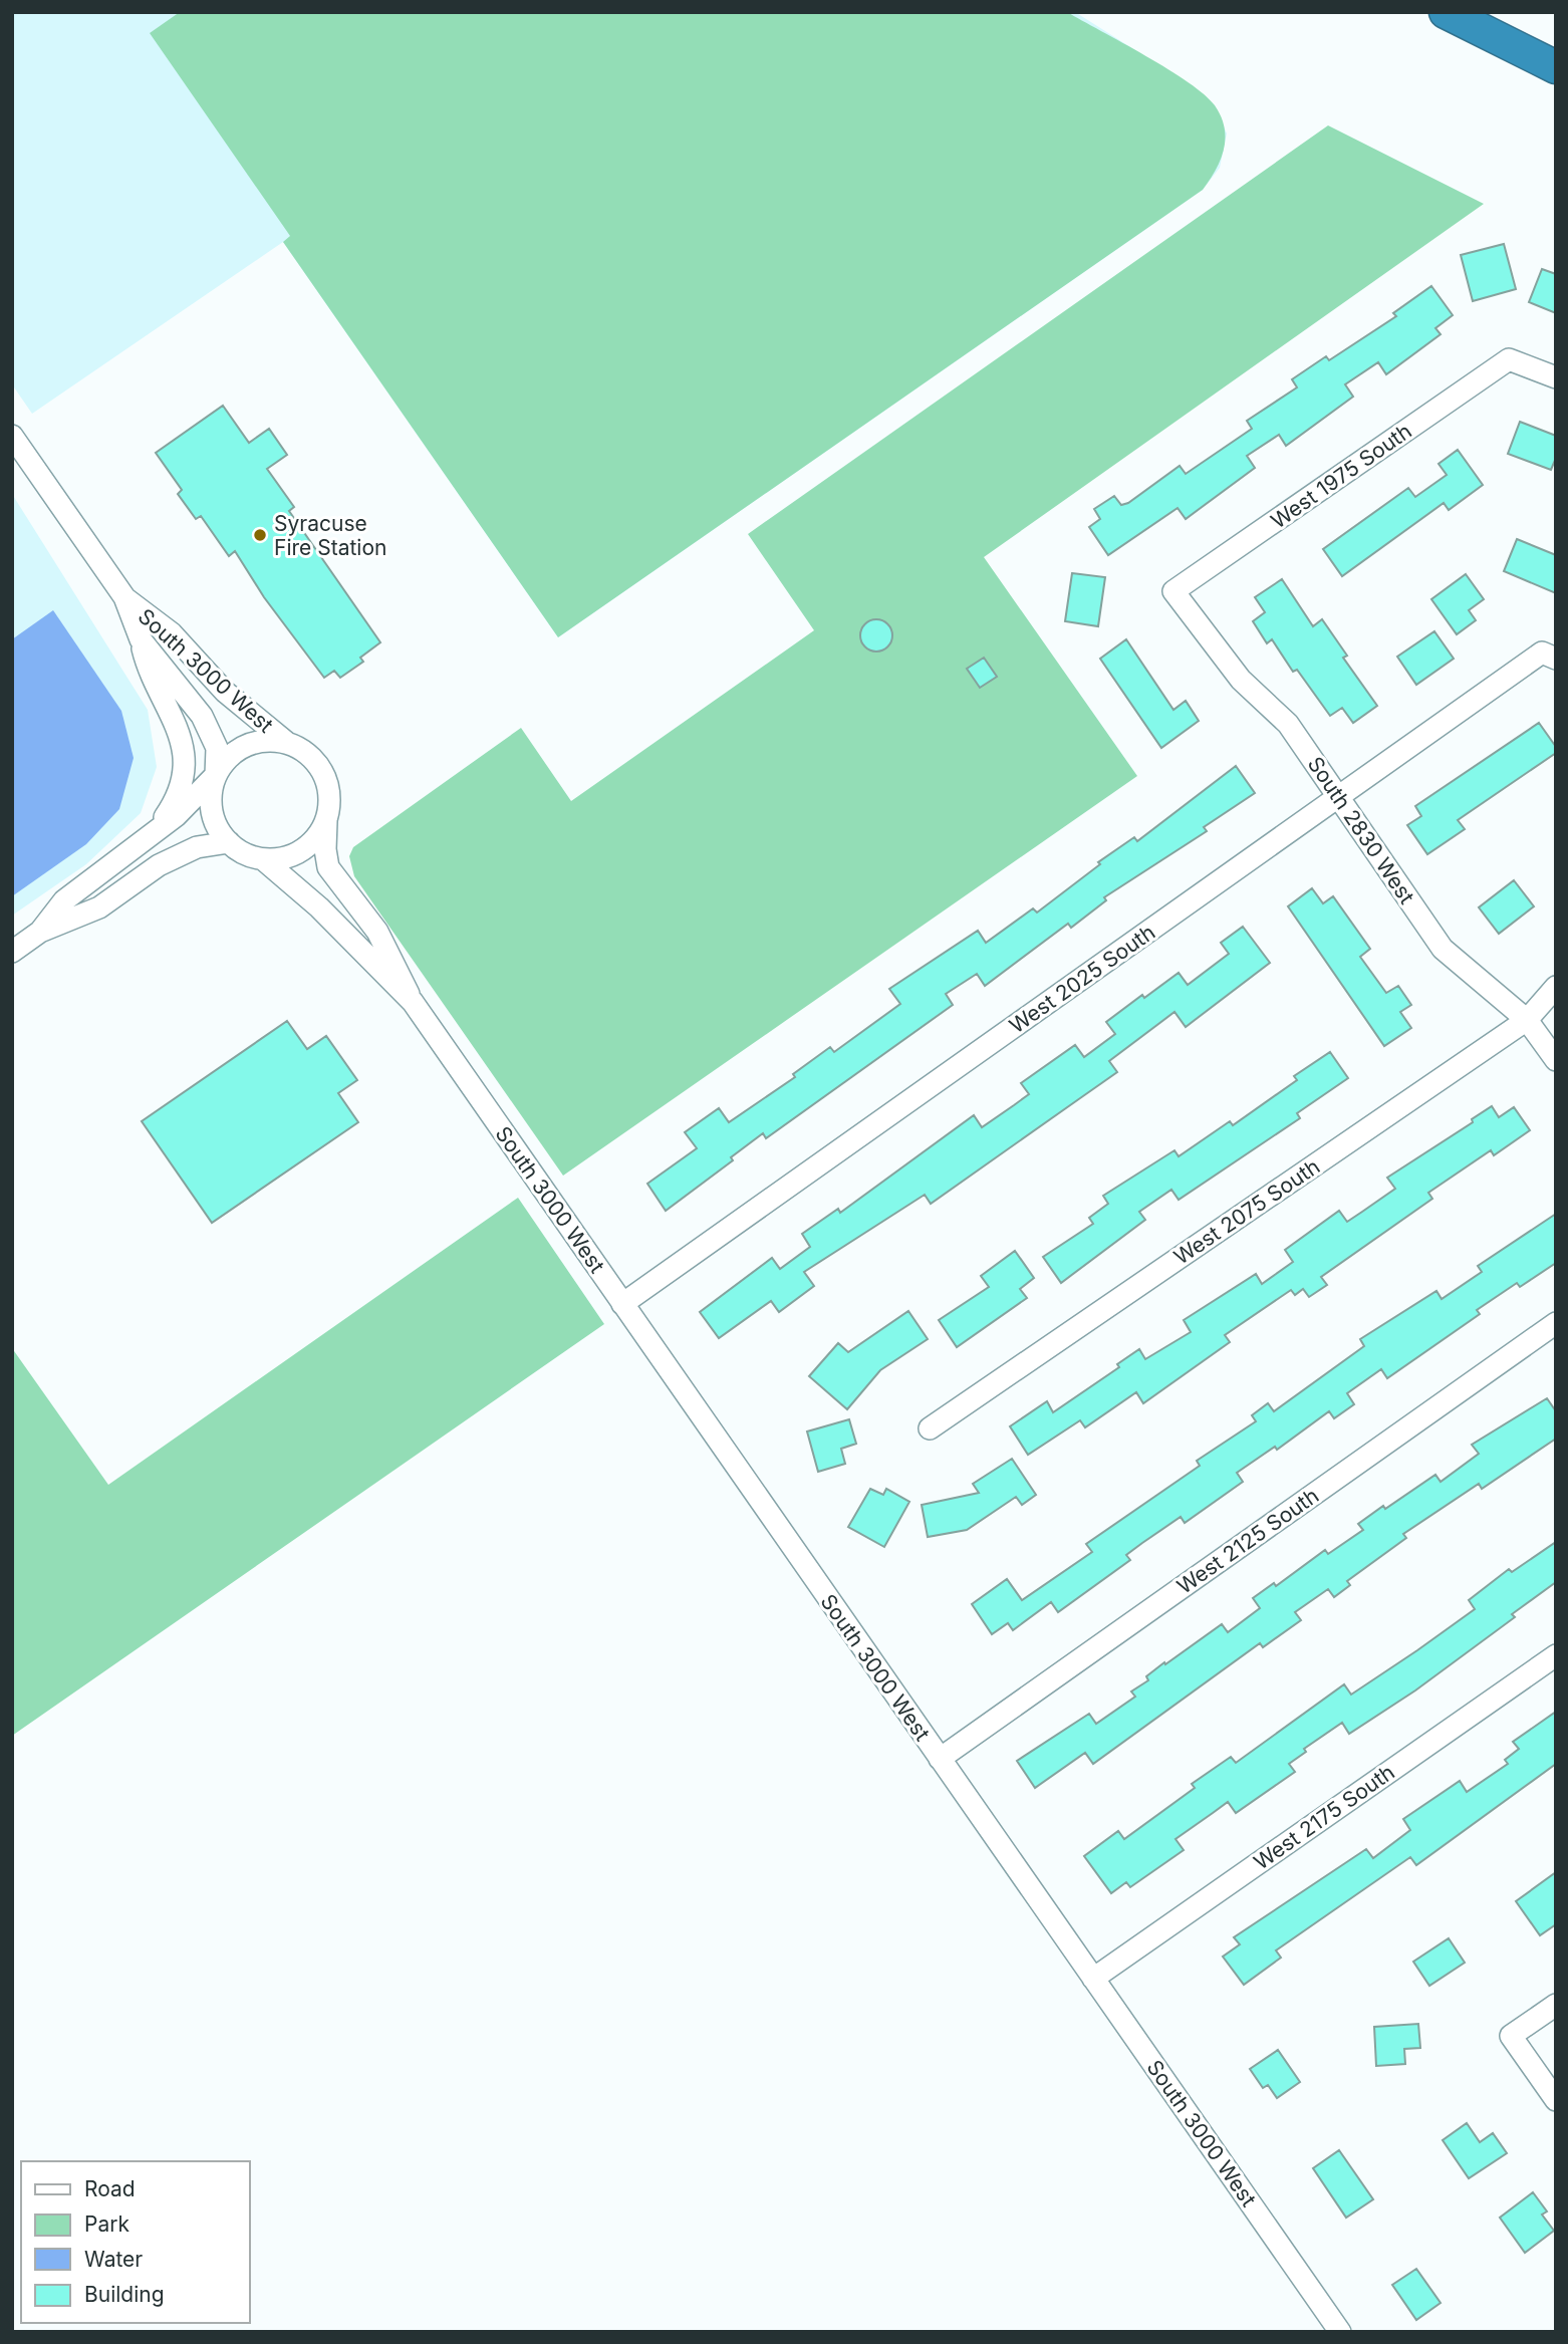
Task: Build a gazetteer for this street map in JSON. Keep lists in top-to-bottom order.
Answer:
{
  "streets": {
    "street": [
      "West 1975 South",
      "South 3000 West",
      "South 2830 West",
      "West 2025 South",
      "West 2075 South",
      "West 2125 South",
      "West 2175 South"
    ]
  },
  "crossings": [
    ["West 1975 South", "South 2830 West"],
    ["South 3000 West", "West 2025 South"],
    ["South 3000 West", "West 2125 South"],
    ["South 3000 West", "West 2175 South"],
    ["South 2830 West", "West 2025 South"],
    ["South 2830 West", "West 2075 South"]
  ],
  "places": ["Syracuse Fire Station"],
  "legend": [
    "Road",
    "Park",
    "Water",
    "Building"
  ]
}
